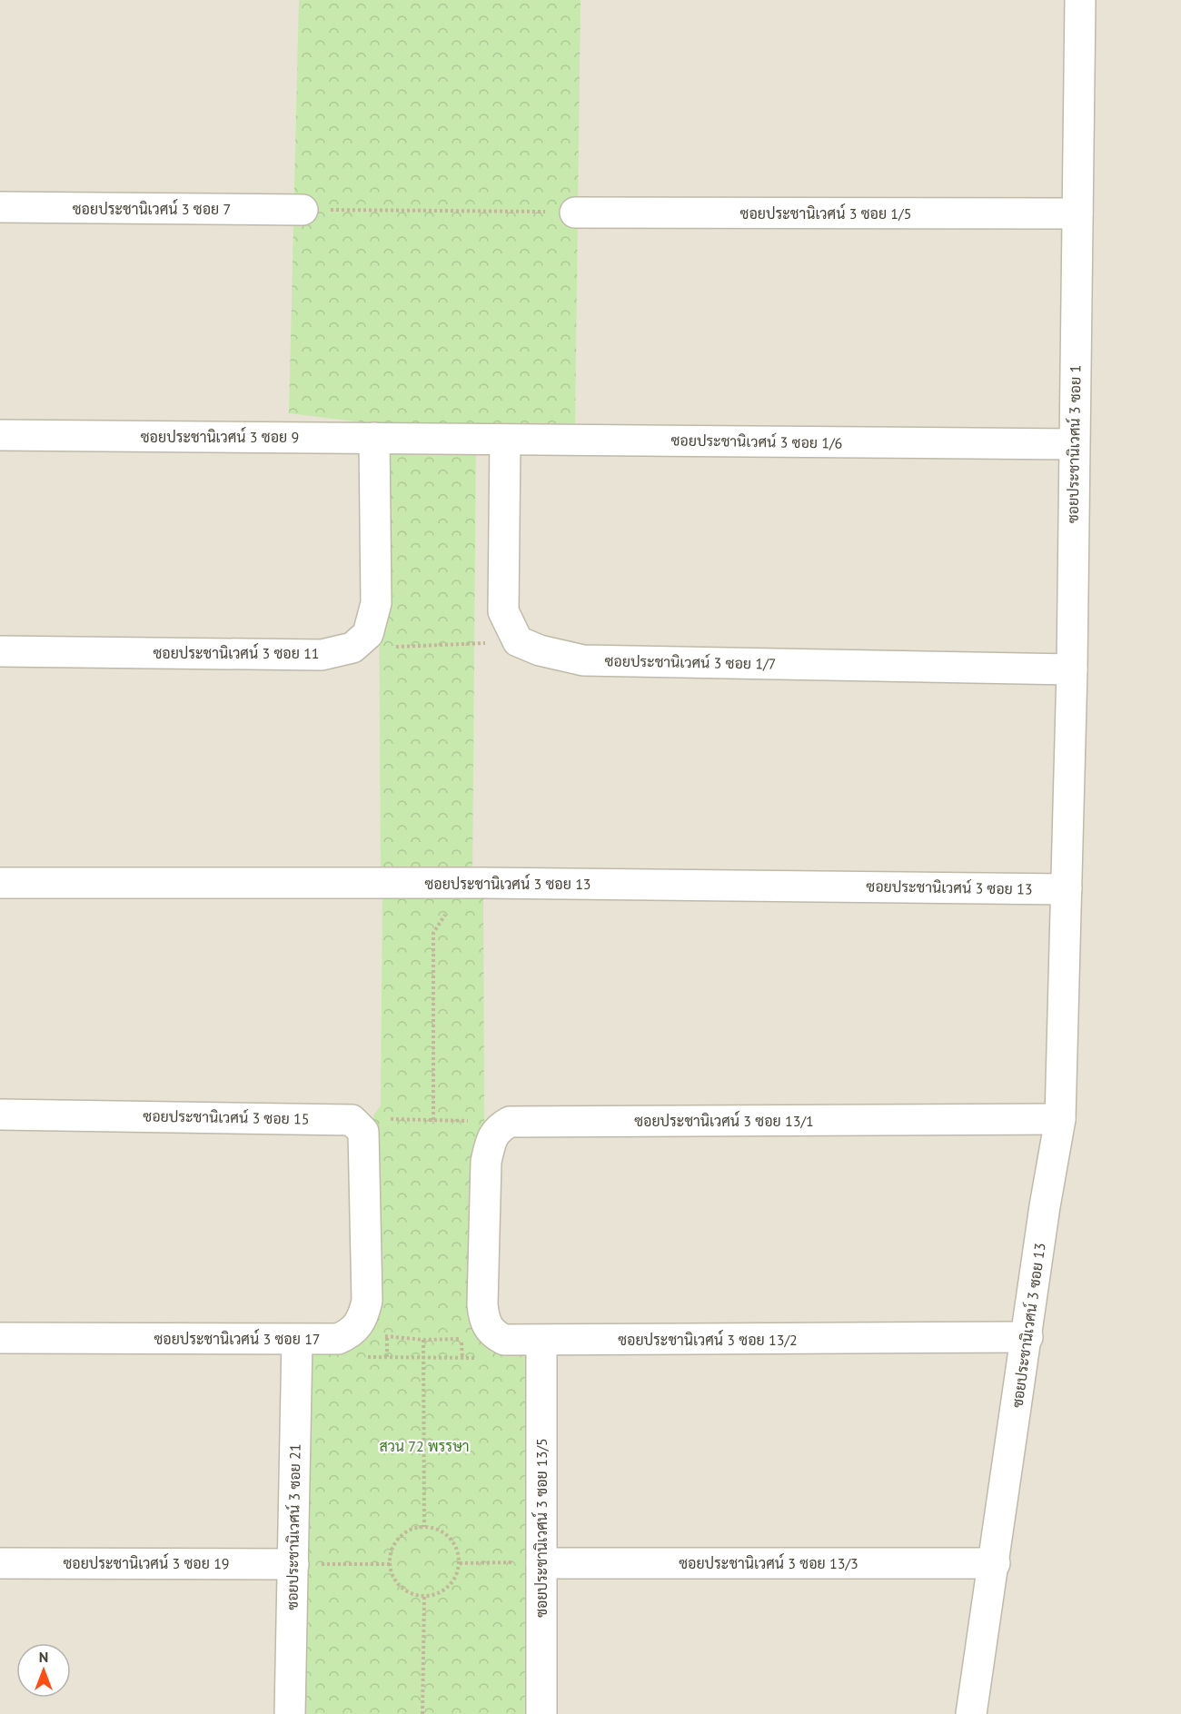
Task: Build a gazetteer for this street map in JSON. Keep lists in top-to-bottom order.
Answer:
{
  "streets": {
    "street": [
      "ซอยประชานิเวศน์ 3 ซอย 7",
      "ซอยประชานิเวศน์ 3 ซอย 1/5",
      "ซอยประชานิเวศน์ 3 ซอย 9",
      "ซอยประชานิเวศน์ 3 ซอย 1/6",
      "ซอยประชานิเวศน์ 3 ซอย 1",
      "ซอยประชานิเวศน์ 3 ซอย 11",
      "ซอยประชานิเวศน์ 3 ซอย 1/7",
      "ซอยประชานิเวศน์ 3 ซอย 13",
      "ซอยประชานิเวศน์ 3 ซอย 15",
      "ซอยประชานิเวศน์ 3 ซอย 13/1",
      "ซอยประชานิเวศน์ 3 ซอย 17",
      "ซอยประชานิเวศน์ 3 ซอย 13/2",
      "ซอยประชานิเวศน์ 3 ซอย 21",
      "ซอยประชานิเวศน์ 3 ซอย 13/5",
      "ซอยประชานิเวศน์ 3 ซอย 19",
      "ซอยประชานิเวศน์ 3 ซอย 13/3"
    ]
  },
  "crossings": [
    ["ซอยประชานิเวศน์ 3 ซอย 1/5", "ซอยประชานิเวศน์ 3 ซอย 1"],
    ["ซอยประชานิเวศน์ 3 ซอย 9", "ซอยประชานิเวศน์ 3 ซอย 1/6"],
    ["ซอยประชานิเวศน์ 3 ซอย 1/6", "ซอยประชานิเวศน์ 3 ซอย 1"],
    ["ซอยประชานิเวศน์ 3 ซอย 1", "ซอยประชานิเวศน์ 3 ซอย 1/7"],
    ["ซอยประชานิเวศน์ 3 ซอย 1", "ซอยประชานิเวศน์ 3 ซอย 13"],
    ["ซอยประชานิเวศน์ 3 ซอย 13", "ซอยประชานิเวศน์ 3 ซอย 13/1"],
    ["ซอยประชานิเวศน์ 3 ซอย 13", "ซอยประชานิเวศน์ 3 ซอย 13/2"],
    ["ซอยประชานิเวศน์ 3 ซอย 13", "ซอยประชานิเวศน์ 3 ซอย 13/3"],
    ["ซอยประชานิเวศน์ 3 ซอย 15", "ซอยประชานิเวศน์ 3 ซอย 17"],
    ["ซอยประชานิเวศน์ 3 ซอย 13/1", "ซอยประชานิเวศน์ 3 ซอย 13/2"],
    ["ซอยประชานิเวศน์ 3 ซอย 17", "ซอยประชานิเวศน์ 3 ซอย 21"],
    ["ซอยประชานิเวศน์ 3 ซอย 13/2", "ซอยประชานิเวศน์ 3 ซอย 13/5"],
    ["ซอยประชานิเวศน์ 3 ซอย 21", "ซอยประชานิเวศน์ 3 ซอย 19"],
    ["ซอยประชานิเวศน์ 3 ซอย 13/5", "ซอยประชานิเวศน์ 3 ซอย 13/3"]
  ],
  "parks": ["สวน 72 พรรษา"],
  "north": "top"
}
